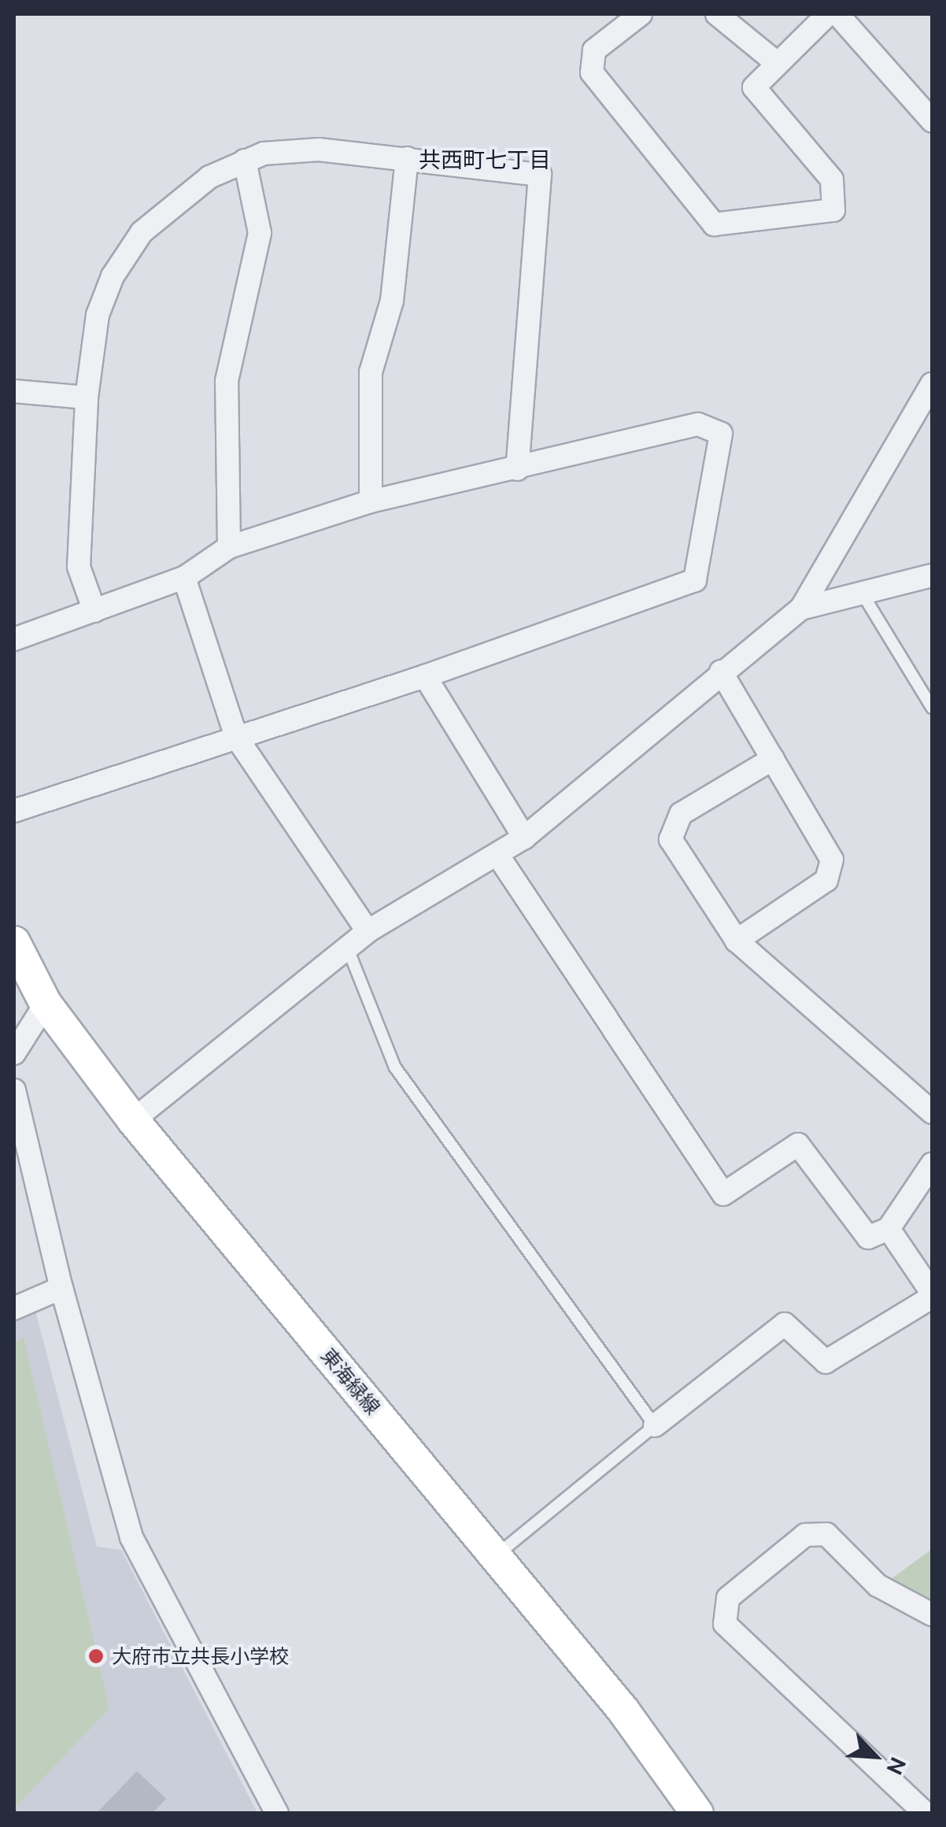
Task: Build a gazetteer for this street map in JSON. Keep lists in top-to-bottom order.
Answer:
{
  "streets": {
    "main road": ["東海緑線"]
  },
  "districts": ["共西町七丁目"],
  "places": ["大府市立共長小学校"],
  "north": "bottom right"
}
